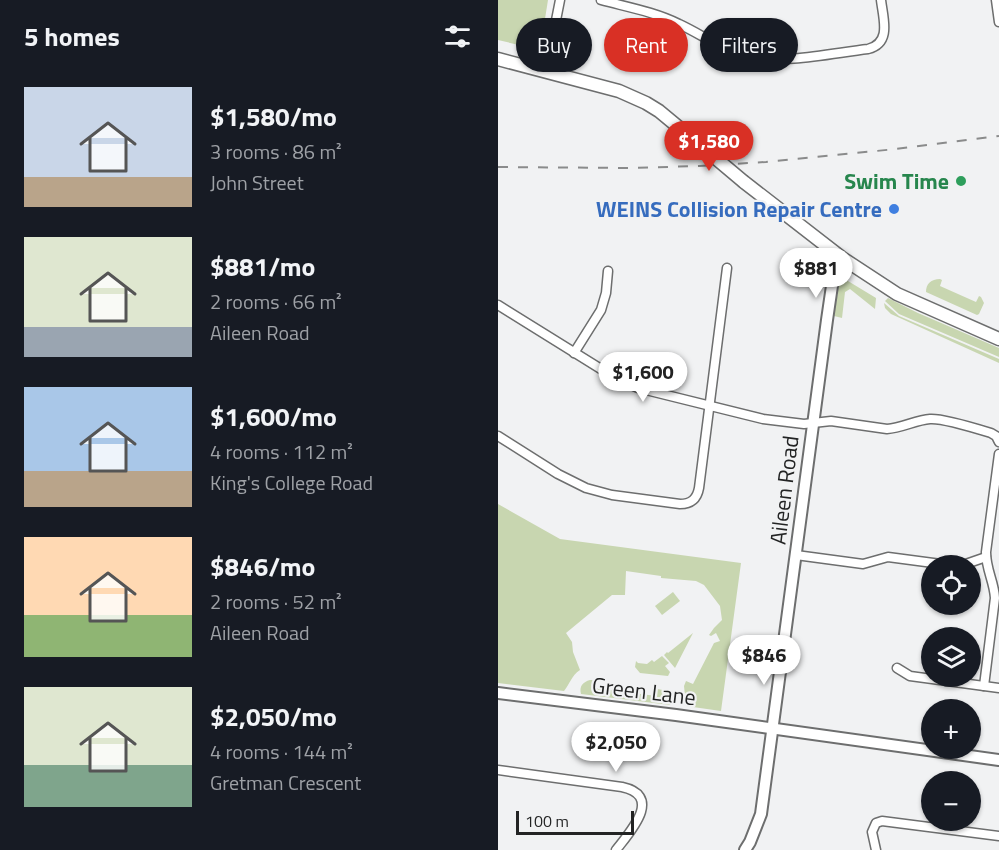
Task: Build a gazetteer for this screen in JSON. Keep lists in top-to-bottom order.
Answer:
{
  "streets": {
    "street": ["Aileen Road", "Green Lane"]
  },
  "crossings": [
    ["Aileen Road", "Green Lane"]
  ],
  "places": ["Swim Time", "WEINS Collision Repair Centre"],
  "scale_bar": "100 m",
  "page": {
    "heading": "5 homes",
    "chip": ["Buy", "Rent", "Filters"],
    "list": [
      {
        "name": "$1,580/mo",
        "note": "3 rooms · 86 m² · John Street"
      },
      {
        "name": "$881/mo",
        "note": "2 rooms · 66 m² · Aileen Road"
      },
      {
        "name": "$1,600/mo",
        "note": "4 rooms · 112 m² · King's College Road"
      },
      {
        "name": "$846/mo",
        "note": "2 rooms · 52 m² · Aileen Road"
      },
      {
        "name": "$2,050/mo",
        "note": "4 rooms · 144 m² · Gretman Crescent"
      }
    ],
    "price": [
      "$1,580",
      "$881",
      "$1,600",
      "$846",
      "$2,050"
    ],
    "map_buttons": ["+", "−"],
    "scale": "100 m"
  }
}
